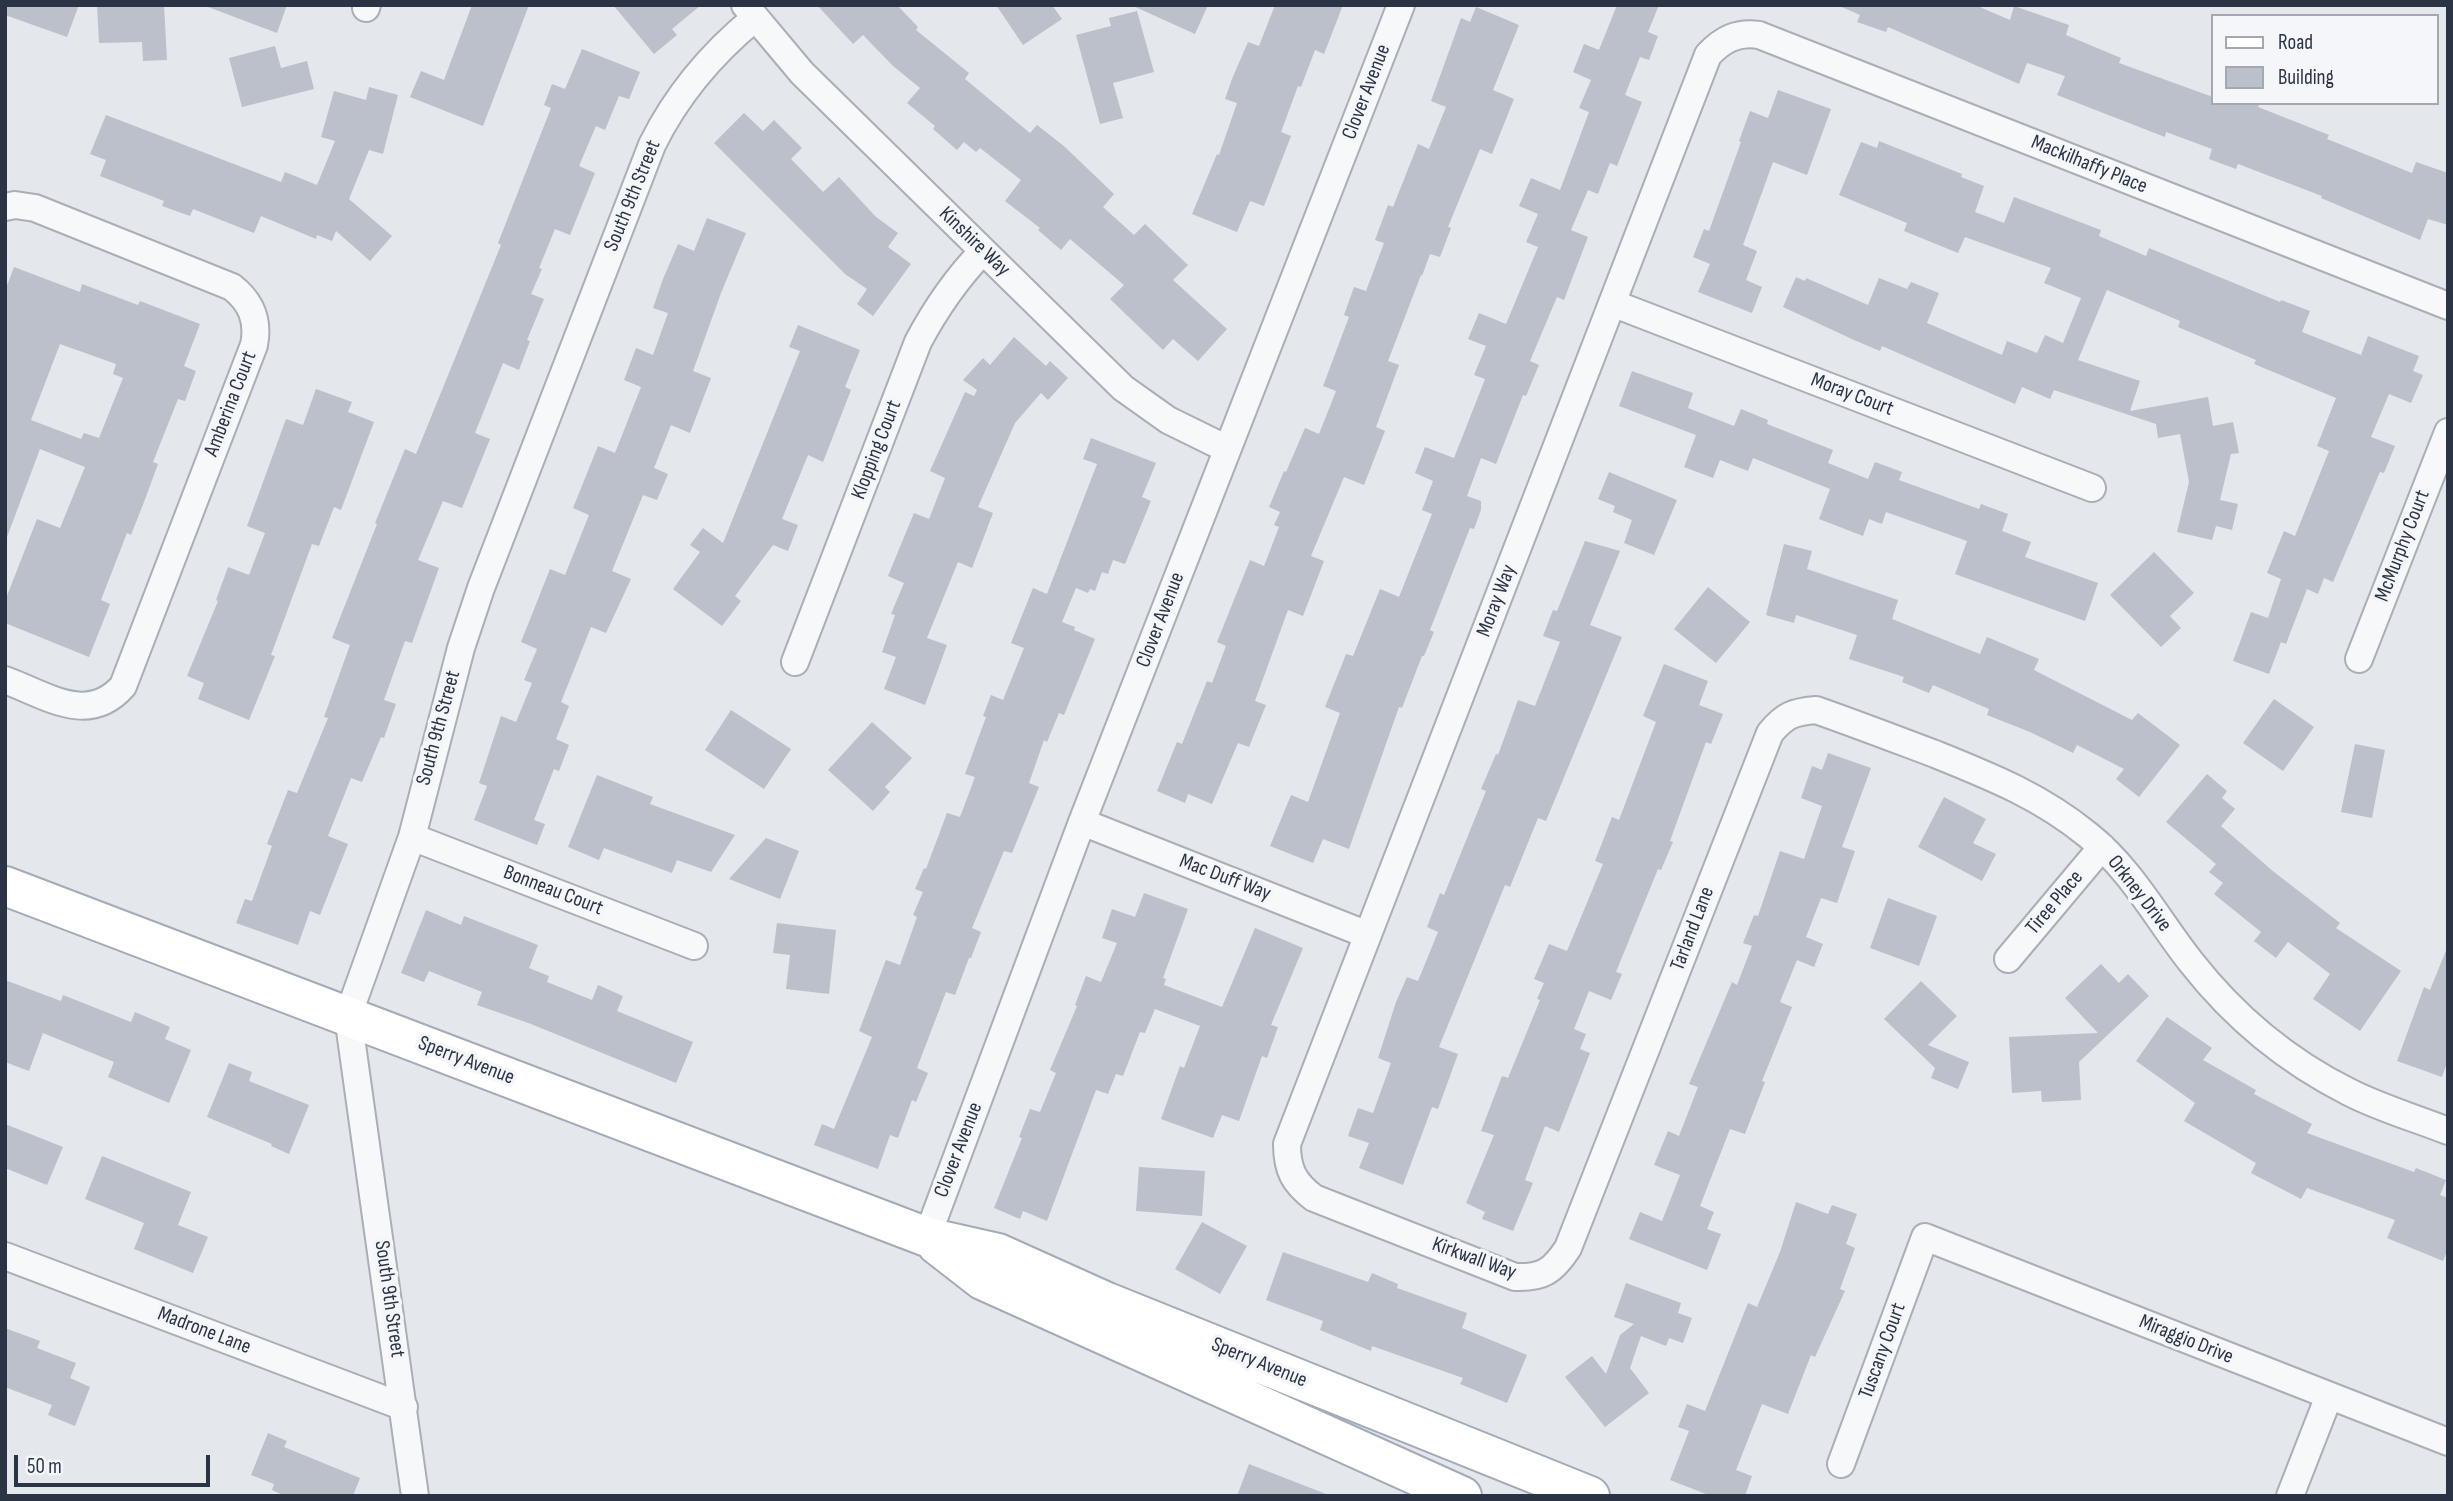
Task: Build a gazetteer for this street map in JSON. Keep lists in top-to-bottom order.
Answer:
{
  "streets": {
    "main road": ["Sperry Avenue"],
    "street": [
      "Clover Avenue",
      "Mackilhaffy Place",
      "South 9th Street",
      "Kinshire Way",
      "Moray Court",
      "Amberina Court",
      "Klopping Court",
      "McMurphy Court",
      "Moray Way",
      "Mac Duff Way",
      "Bonneau Court",
      "Orkney Drive",
      "Tiree Place",
      "Tarland Lane",
      "Kirkwall Way",
      "Madrone Lane",
      "Miraggio Drive",
      "Tuscany Court"
    ]
  },
  "crossings": [
    ["Clover Avenue", "Kinshire Way"],
    ["Clover Avenue", "Mac Duff Way"],
    ["Clover Avenue", "Sperry Avenue"],
    ["Mackilhaffy Place", "Moray Way"],
    ["South 9th Street", "Kinshire Way"],
    ["South 9th Street", "Bonneau Court"],
    ["South 9th Street", "Sperry Avenue"],
    ["South 9th Street", "Madrone Lane"],
    ["Kinshire Way", "Klopping Court"],
    ["Moray Court", "Moray Way"],
    ["Moray Way", "Mac Duff Way"],
    ["Moray Way", "Kirkwall Way"],
    ["Orkney Drive", "Tiree Place"],
    ["Orkney Drive", "Tarland Lane"],
    ["Tarland Lane", "Kirkwall Way"],
    ["Miraggio Drive", "Tuscany Court"]
  ],
  "legend": ["Road", "Building"],
  "scale_bar": "50 m"
}
